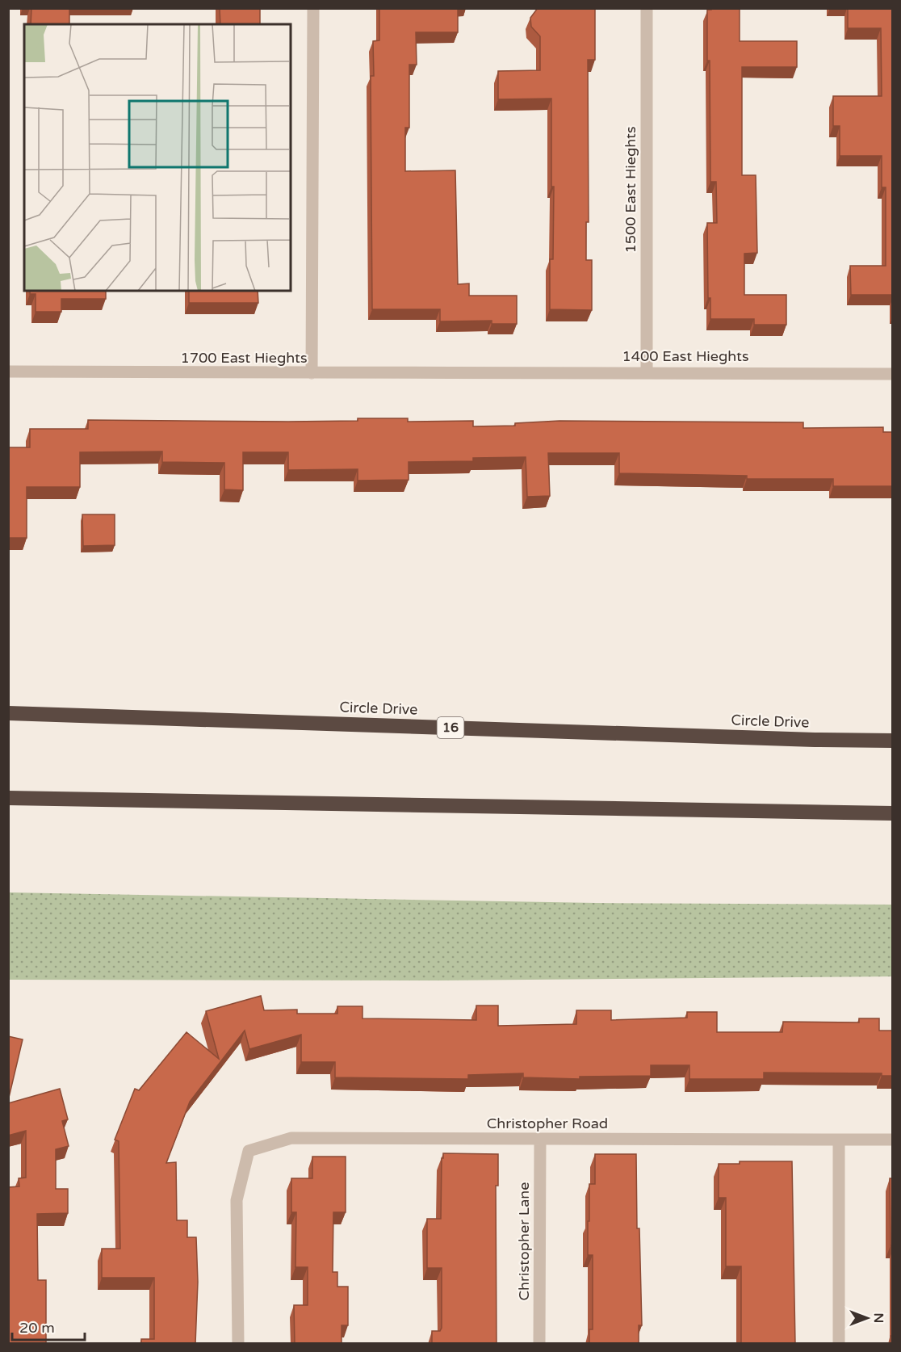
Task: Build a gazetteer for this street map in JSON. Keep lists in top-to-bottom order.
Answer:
{
  "streets": {
    "highway": ["Circle Drive", "16"],
    "street": [
      "1500 East Hieghts",
      "1400 East Hieghts",
      "1700 East Hieghts",
      "Christopher Road",
      "Christopher Lane"
    ]
  },
  "crossings": [
    ["1500 East Hieghts", "1400 East Hieghts"],
    ["1400 East Hieghts", "1700 East Hieghts"],
    ["Christopher Road", "Christopher Lane"]
  ],
  "scale_bar": "20 m",
  "north": "right"
}
